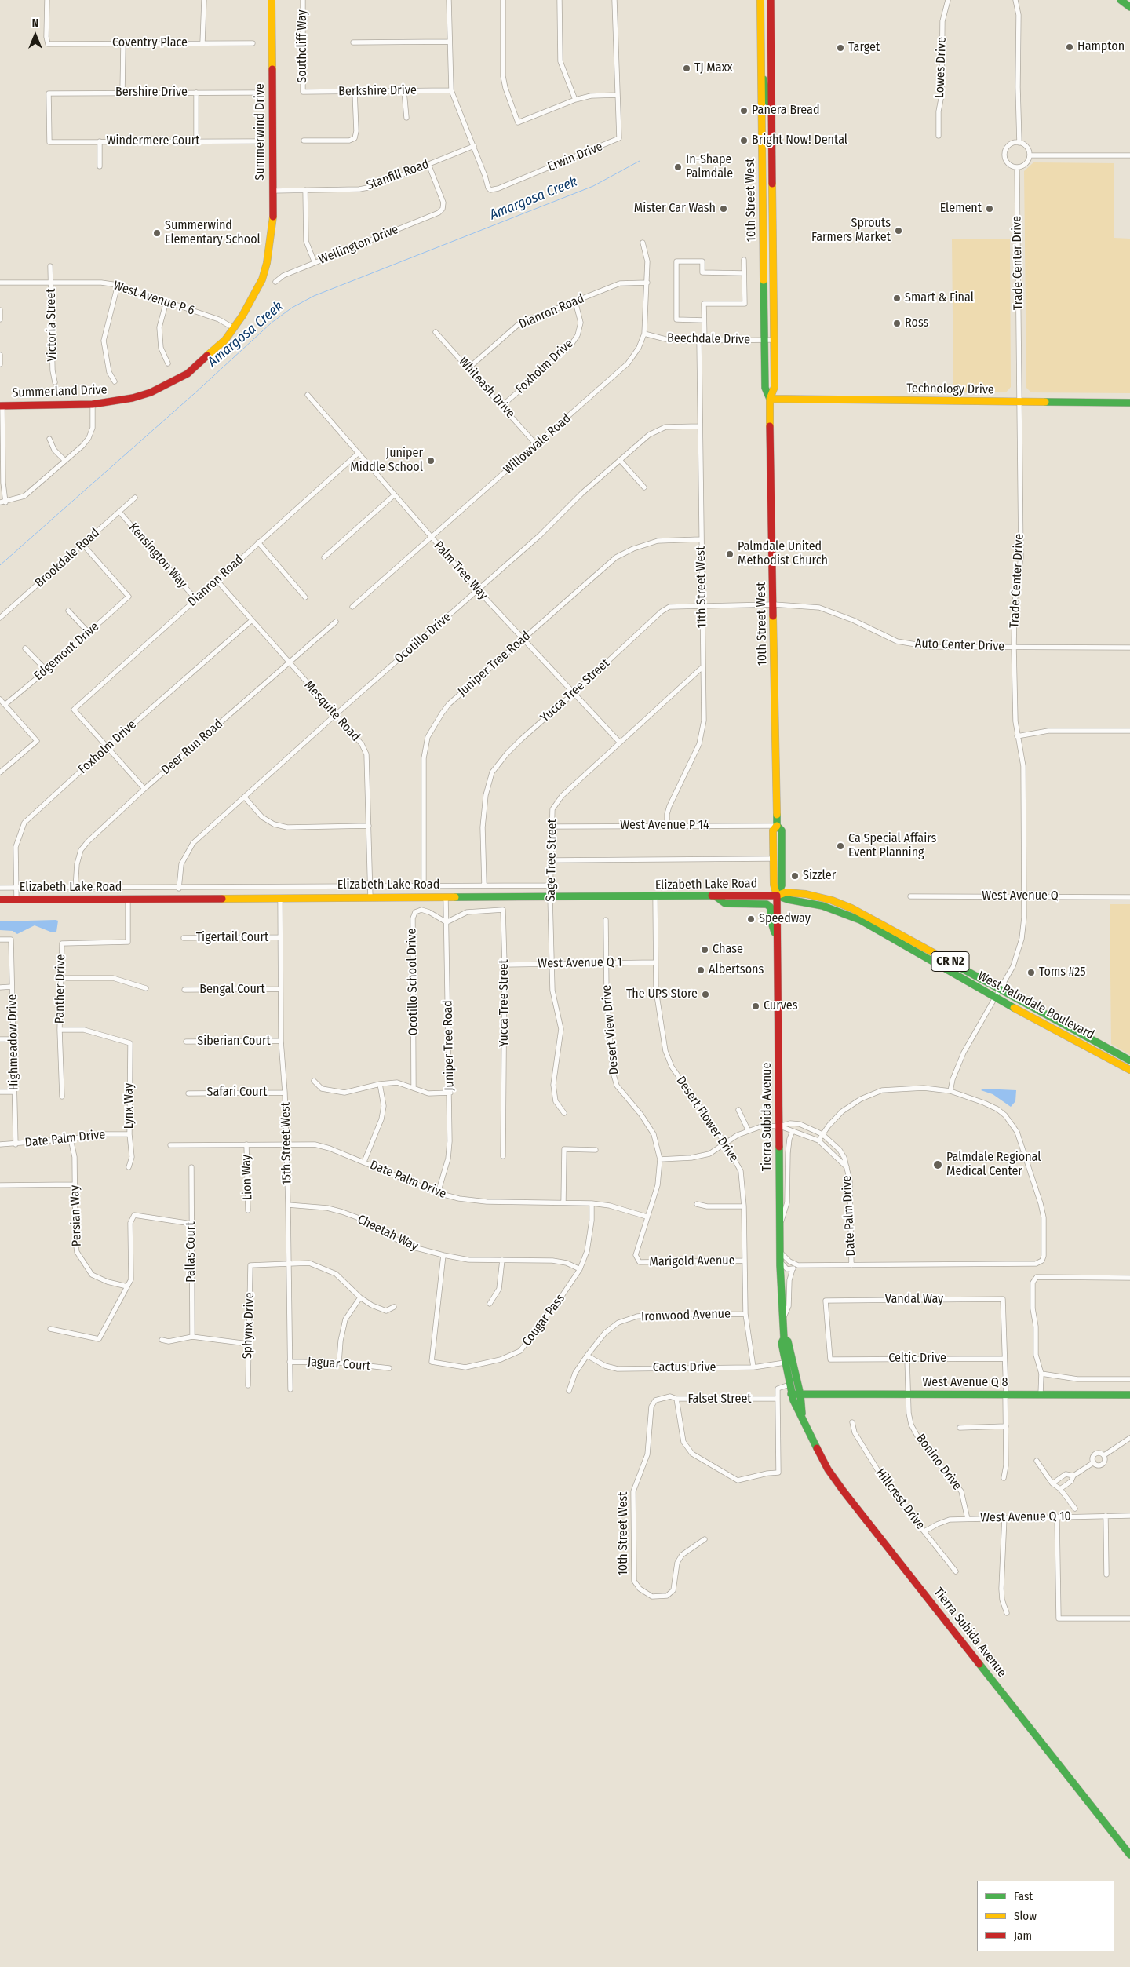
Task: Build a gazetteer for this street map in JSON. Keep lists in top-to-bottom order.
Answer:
{
  "streets": {
    "main road": [
      "Summerwind Drive",
      "10th Street West",
      "Technology Drive",
      "Summerland Drive",
      "Elizabeth Lake Road",
      "CR N2",
      "West Palmdale Boulevard",
      "Tierra Subida Avenue",
      "West Avenue Q 8"
    ],
    "street": [
      "Coventry Place",
      "Southcliff Way",
      "Lowes Drive",
      "Berkshire Drive",
      "Bershire Drive",
      "Windermere Court",
      "Erwin Drive",
      "Stanfill Road",
      "Wellington Drive",
      "Trade Center Drive",
      "West Avenue P 6",
      "Dianron Road",
      "Victoria Street",
      "Beechdale Drive",
      "Foxholm Drive",
      "Whiteash Drive",
      "Willowvale Road",
      "Kensington Way",
      "Brookdale Road",
      "Palm Tree Way",
      "11th Street West",
      "Ocotillo Drive",
      "Auto Center Drive",
      "Edgemont Drive",
      "Juniper Tree Road",
      "Yucca Tree Street",
      "Mesquite Road",
      "Deer Run Road",
      "West Avenue P 14",
      "Sage Tree Street",
      "West Avenue Q",
      "Tigertail Court",
      "West Avenue Q 1",
      "Ocotillo School Drive",
      "Panther Drive",
      "Bengal Court",
      "Desert View Drive",
      "Siberian Court",
      "Highmeadow Drive",
      "Safari Court",
      "Lynx Way",
      "Desert Flower Drive",
      "Date Palm Drive",
      "15th Street West",
      "Lion Way",
      "Persian Way",
      "Cheetah Way",
      "Pallas Court",
      "Marigold Avenue",
      "Vandal Way",
      "Ironwood Avenue",
      "Cougar Pass",
      "Sphynx Drive",
      "Celtic Drive",
      "Jaguar Court",
      "Cactus Drive",
      "Falset Street",
      "Bonino Drive",
      "Hillcrest Drive",
      "West Avenue Q 10"
    ]
  },
  "crossings": [
    ["Southcliff Way", "Berkshire Drive"],
    ["Bershire Drive", "Windermere Court"],
    ["Summerwind Drive", "Stanfill Road"],
    ["Summerwind Drive", "Summerland Drive"],
    ["Erwin Drive", "Stanfill Road"],
    ["Stanfill Road", "Wellington Drive"],
    ["10th Street West", "Beechdale Drive"],
    ["10th Street West", "Technology Drive"],
    ["10th Street West", "Auto Center Drive"],
    ["10th Street West", "Yucca Tree Street"],
    ["10th Street West", "West Avenue P 14"],
    ["10th Street West", "Elizabeth Lake Road"],
    ["10th Street West", "West Palmdale Boulevard"],
    ["10th Street West", "Tierra Subida Avenue"],
    ["10th Street West", "Falset Street"],
    ["Trade Center Drive", "Technology Drive"],
    ["Trade Center Drive", "Auto Center Drive"],
    ["Trade Center Drive", "West Avenue Q"],
    ["Trade Center Drive", "West Palmdale Boulevard"],
    ["West Avenue P 6", "Victoria Street"],
    ["West Avenue P 6", "Summerland Drive"],
    ["Dianron Road", "Foxholm Drive"],
    ["Dianron Road", "Whiteash Drive"],
    ["Dianron Road", "Willowvale Road"],
    ["Dianron Road", "Kensington Way"],
    ["Dianron Road", "Palm Tree Way"],
    ["Dianron Road", "Mesquite Road"],
    ["Beechdale Drive", "Willowvale Road"],
    ["Beechdale Drive", "11th Street West"],
    ["Foxholm Drive", "Whiteash Drive"],
    ["Foxholm Drive", "Mesquite Road"],
    ["Foxholm Drive", "Elizabeth Lake Road"],
    ["Whiteash Drive", "Willowvale Road"],
    ["Willowvale Road", "Palm Tree Way"],
    ["Kensington Way", "Brookdale Road"],
    ["Brookdale Road", "Edgemont Drive"],
    ["Palm Tree Way", "Ocotillo Drive"],
    ["Palm Tree Way", "Juniper Tree Road"],
    ["Palm Tree Way", "Yucca Tree Street"],
    ["Palm Tree Way", "Sage Tree Street"],
    ["11th Street West", "Ocotillo Drive"],
    ["11th Street West", "Juniper Tree Road"],
    ["11th Street West", "Yucca Tree Street"],
    ["11th Street West", "West Avenue P 14"],
    ["11th Street West", "Sage Tree Street"],
    ["Ocotillo Drive", "Mesquite Road"],
    ["Auto Center Drive", "Yucca Tree Street"],
    ["Juniper Tree Road", "Yucca Tree Street"],
    ["Juniper Tree Road", "Elizabeth Lake Road"],
    ["Juniper Tree Road", "Ocotillo School Drive"],
    ["Juniper Tree Road", "Date Palm Drive"],
    ["Yucca Tree Street", "West Avenue Q 1"],
    ["Yucca Tree Street", "Ocotillo School Drive"],
    ["Mesquite Road", "Deer Run Road"],
    ["Mesquite Road", "Elizabeth Lake Road"],
    ["West Avenue P 14", "Sage Tree Street"],
    ["Sage Tree Street", "Elizabeth Lake Road"],
    ["Sage Tree Street", "West Avenue Q 1"],
    ["Elizabeth Lake Road", "Panther Drive"],
    ["Elizabeth Lake Road", "West Palmdale Boulevard"],
    ["Elizabeth Lake Road", "Tierra Subida Avenue"],
    ["Elizabeth Lake Road", "Desert Flower Drive"],
    ["Elizabeth Lake Road", "15th Street West"],
    ["Tigertail Court", "15th Street West"],
    ["West Avenue Q 1", "Desert View Drive"],
    ["West Avenue Q 1", "Desert Flower Drive"],
    ["Panther Drive", "Lynx Way"],
    ["Bengal Court", "15th Street West"],
    ["West Palmdale Boulevard", "Tierra Subida Avenue"],
    ["Desert View Drive", "Date Palm Drive"],
    ["Desert View Drive", "Marigold Avenue"],
    ["Siberian Court", "15th Street West"],
    ["Highmeadow Drive", "Date Palm Drive"],
    ["Safari Court", "15th Street West"],
    ["Lynx Way", "Date Palm Drive"],
    ["Tierra Subida Avenue", "Date Palm Drive"],
    ["Tierra Subida Avenue", "Cactus Drive"],
    ["Tierra Subida Avenue", "West Avenue Q 8"],
    ["Desert Flower Drive", "Date Palm Drive"],
    ["Desert Flower Drive", "Marigold Avenue"],
    ["Desert Flower Drive", "Ironwood Avenue"],
    ["Desert Flower Drive", "Cactus Drive"],
    ["Date Palm Drive", "15th Street West"],
    ["Date Palm Drive", "Lion Way"],
    ["Date Palm Drive", "Persian Way"],
    ["Date Palm Drive", "Cougar Pass"],
    ["15th Street West", "Cheetah Way"],
    ["15th Street West", "Sphynx Drive"],
    ["15th Street West", "Jaguar Court"],
    ["Cheetah Way", "Cougar Pass"],
    ["Vandal Way", "Celtic Drive"],
    ["Ironwood Avenue", "Cactus Drive"],
    ["Celtic Drive", "Bonino Drive"],
    ["West Avenue Q 8", "Bonino Drive"],
    ["Bonino Drive", "West Avenue Q 10"],
    ["Hillcrest Drive", "West Avenue Q 10"]
  ],
  "water": ["Amargosa Creek"],
  "places": [
    "Hampton",
    "Target",
    "TJ Maxx",
    "Panera Bread",
    "Bright Now! Dental",
    "In-Shape Palmdale",
    "Mister Car Wash",
    "Element",
    "Sprouts Farmers Market",
    "Summerwind Elementary School",
    "Smart & Final",
    "Ross",
    "Juniper Middle School",
    "Palmdale United Methodist Church",
    "Ca Special Affairs Event Planning",
    "Sizzler",
    "Speedway",
    "Chase",
    "Albertsons",
    "Toms #25",
    "The UPS Store",
    "Curves",
    "Palmdale Regional Medical Center"
  ],
  "legend": ["Fast", "Slow", "Jam"],
  "north": "top"
}
